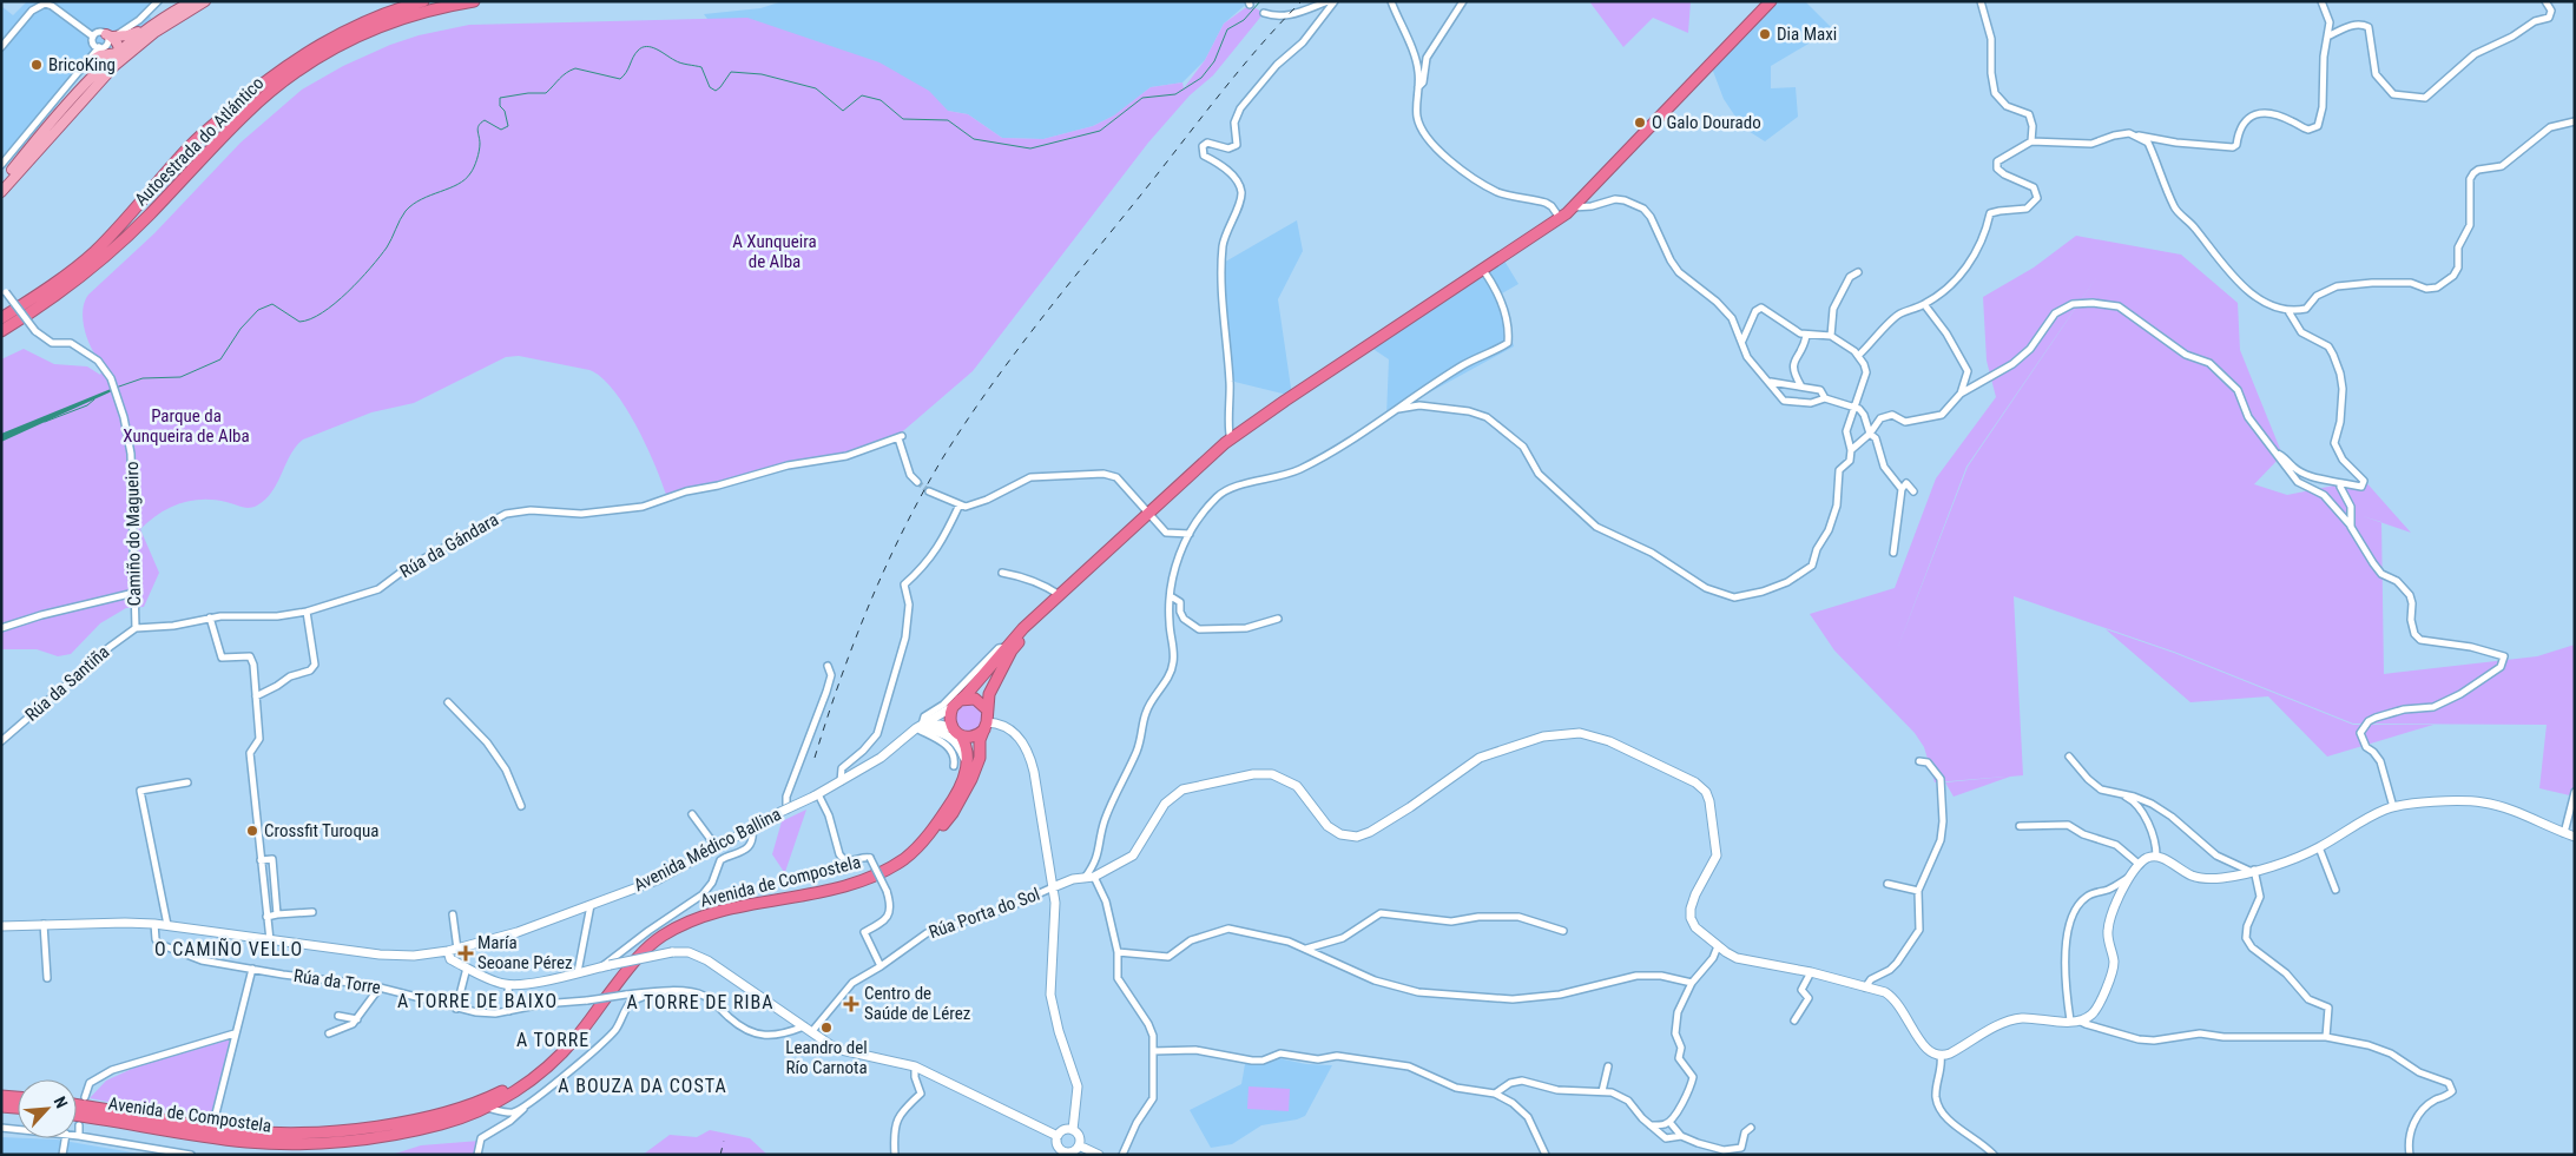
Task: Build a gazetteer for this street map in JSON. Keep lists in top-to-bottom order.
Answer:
{
  "streets": {
    "highway": ["Autoestrada do Atlántico", "Avenida de Compostela"],
    "street": [
      "Camiño do Magueiro",
      "Rúa da Gándara",
      "Rúa da Santiña",
      "Avenida Médico Ballina",
      "Rúa Porta do Sol",
      "Rúa da Torre"
    ]
  },
  "crossings": [
    ["Autoestrada do Atlántico", "Camiño do Magueiro"],
    ["Camiño do Magueiro", "Rúa da Gándara"],
    ["Camiño do Magueiro", "Rúa da Santiña"],
    ["Rúa da Gándara", "Rúa da Santiña"],
    ["Avenida Médico Ballina", "Avenida de Compostela"],
    ["Avenida Médico Ballina", "Rúa da Torre"],
    ["Rúa Porta do Sol", "Rúa da Torre"]
  ],
  "districts": [
    "O CAMIÑO VELLO",
    "A TORRE DE BAIXO",
    "A TORRE DE RIBA",
    "A TORRE",
    "A BOUZA DA COSTA"
  ],
  "parks": ["A Xunqueira de Alba", "Parque da Xunqueira de Alba"],
  "places": {
    "other": [
      "Dia Maxi",
      "BricoKing",
      "O Galo Dourado",
      "Crossfit Turoqua",
      "Leandro del Río Carnota"
    ],
    "health": ["María Seoane Pérez", "Centro de Saúde de Lérez"]
  },
  "north": "top right"
}
